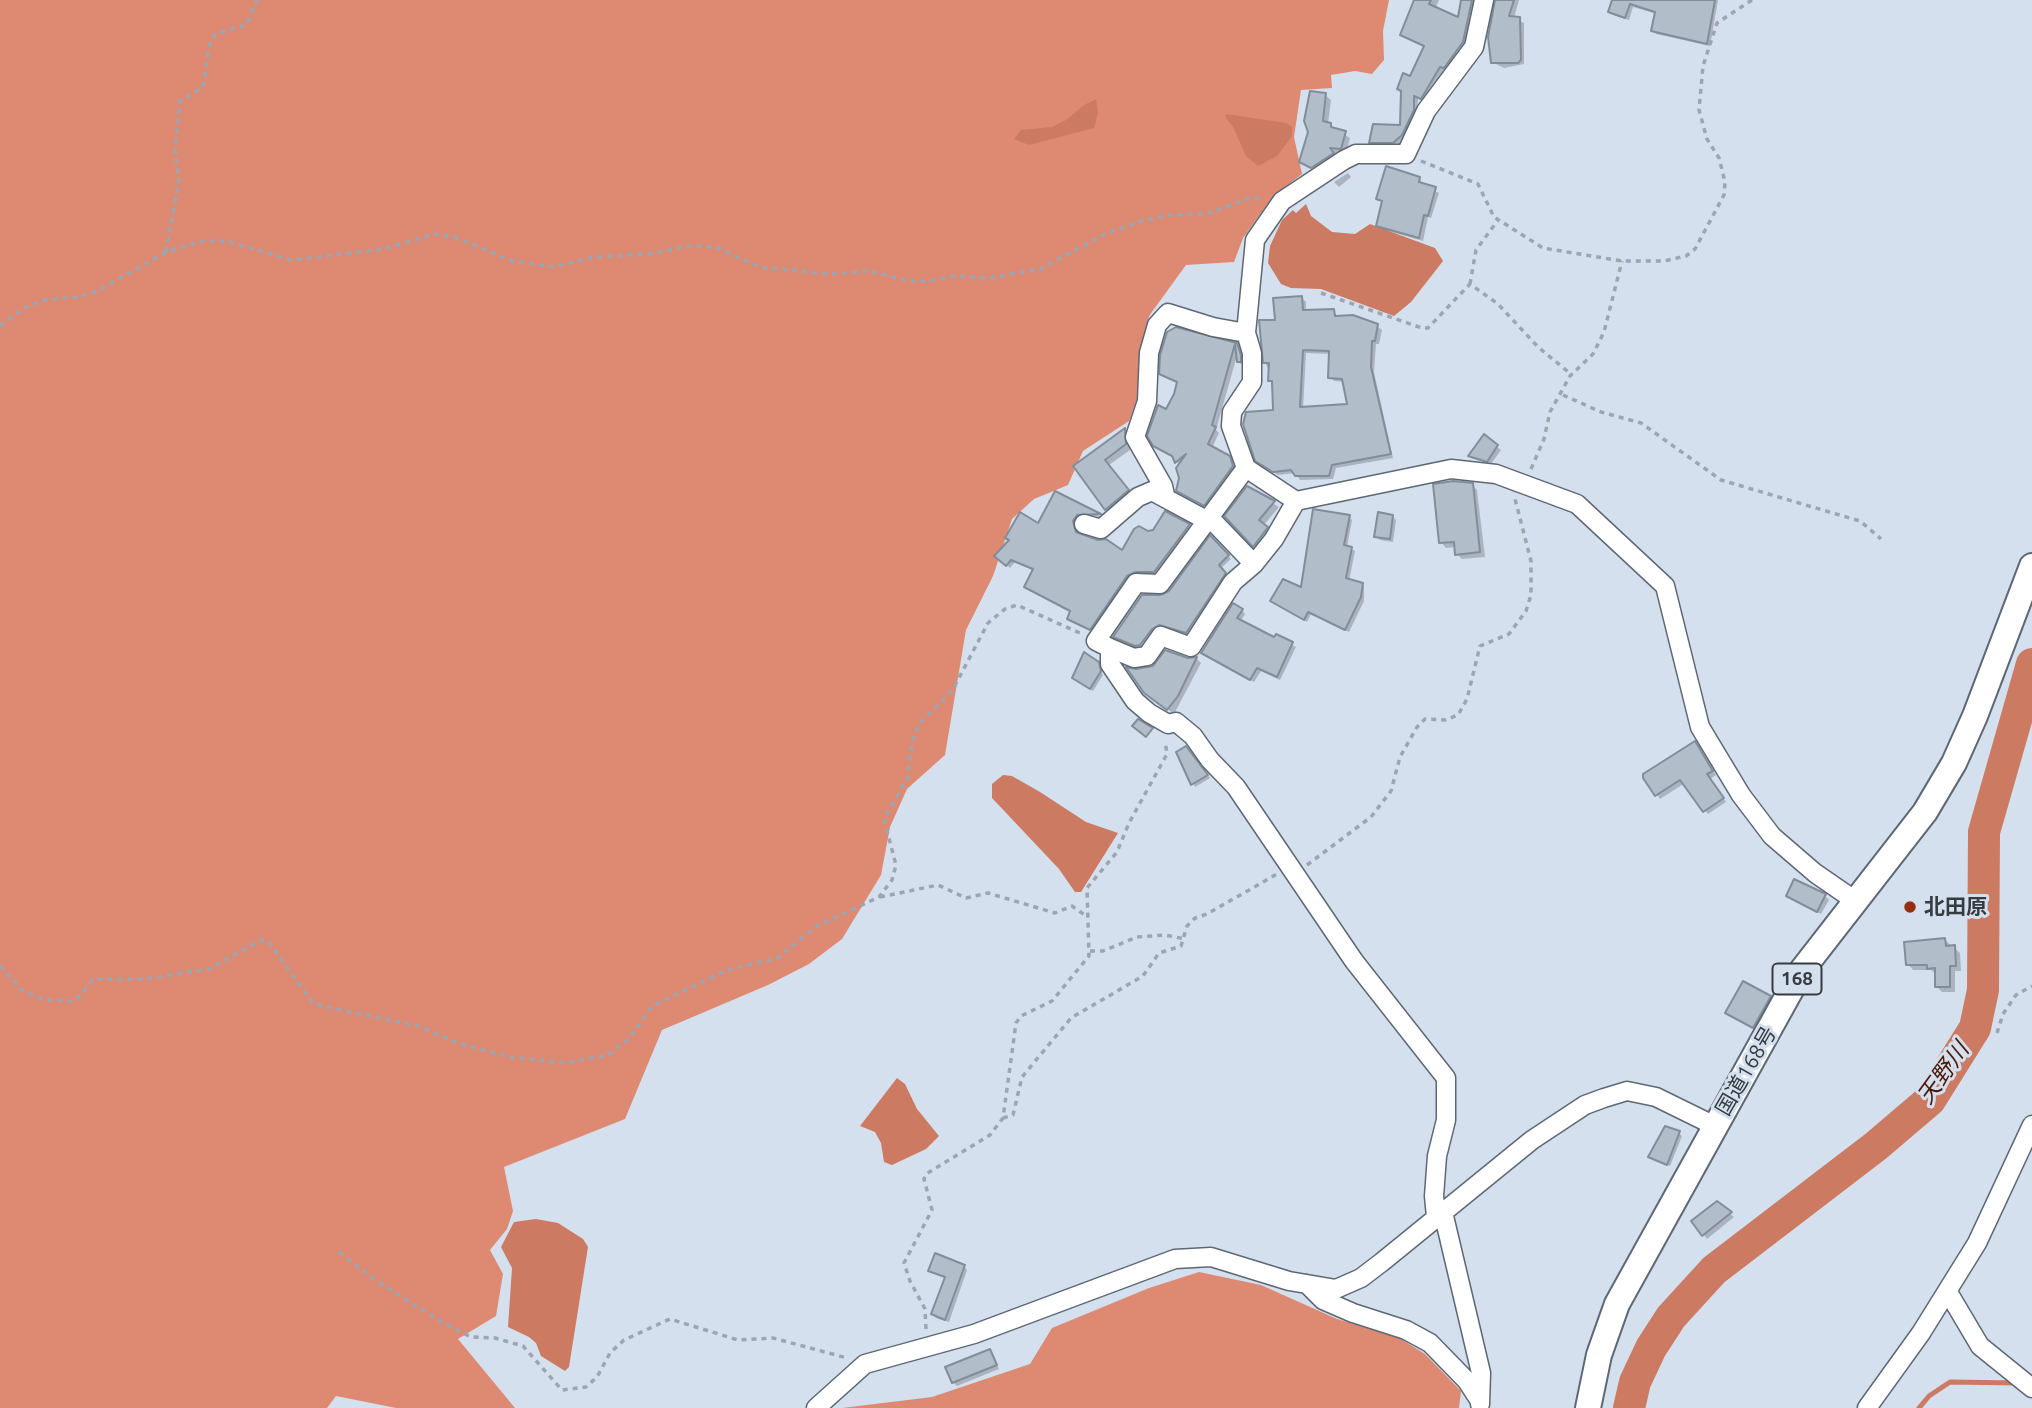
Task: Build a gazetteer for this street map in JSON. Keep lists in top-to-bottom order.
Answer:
{
  "streets": {
    "highway": ["168", "国道168号"]
  },
  "water": ["天野川"],
  "places": ["北田原"]
}
